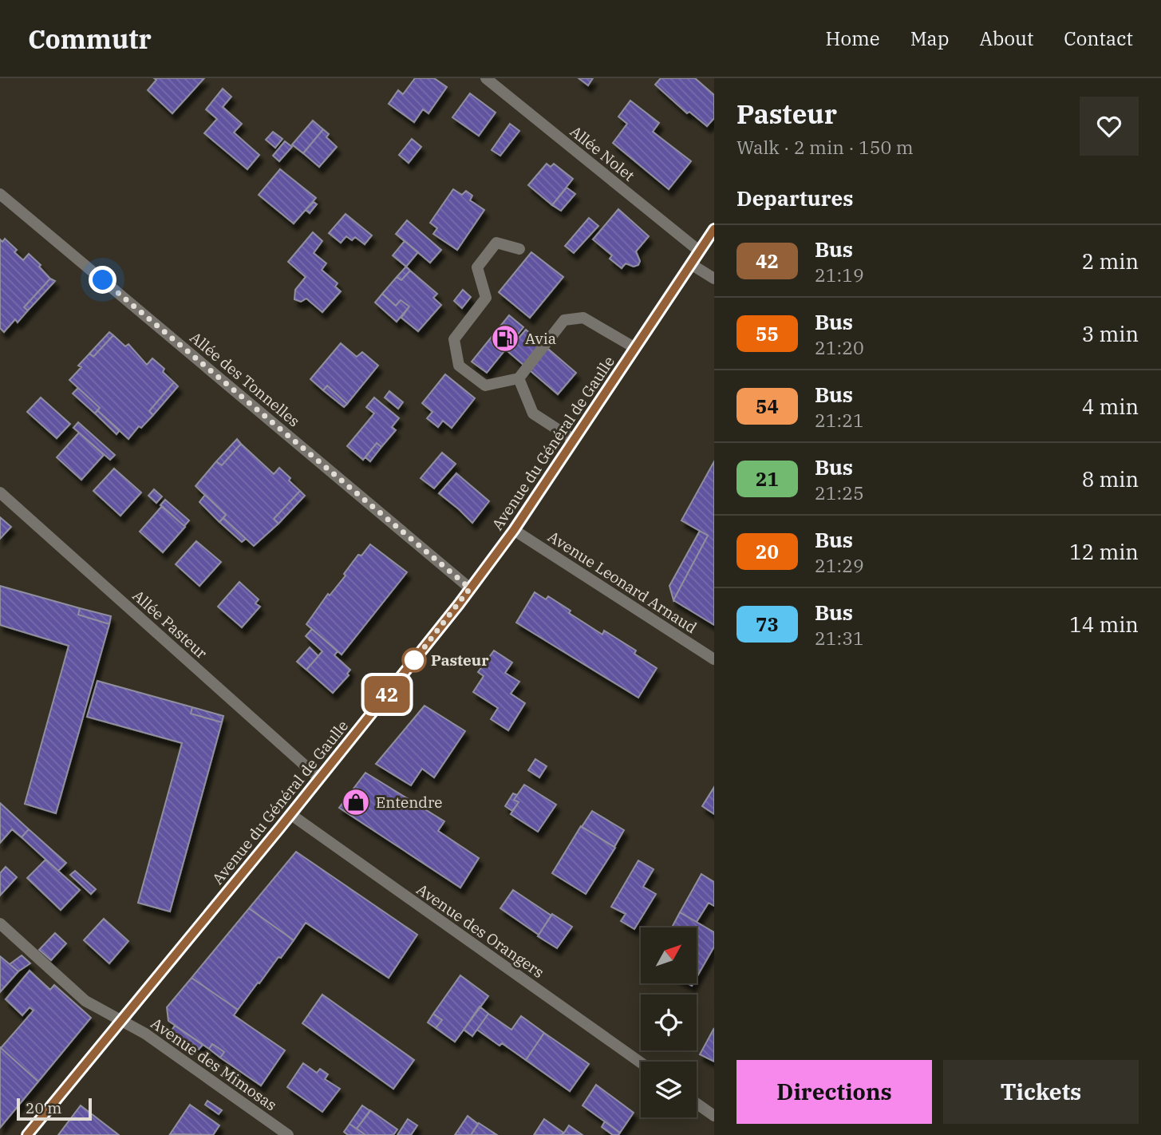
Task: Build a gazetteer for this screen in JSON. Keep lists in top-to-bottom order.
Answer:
{
  "streets": {
    "main road": ["Avenue du Général de Gaulle"],
    "street": [
      "Allée Nolet",
      "Allée des Tonnelles",
      "Avenue Leonard Arnaud",
      "Allée Pasteur",
      "Avenue des Orangers",
      "Avenue des Mimosas"
    ]
  },
  "crossings": [
    ["Allée Nolet", "Avenue du Général de Gaulle"],
    ["Allée des Tonnelles", "Avenue du Général de Gaulle"],
    ["Avenue du Général de Gaulle", "Avenue Leonard Arnaud"],
    ["Avenue du Général de Gaulle", "Allée Pasteur"],
    ["Avenue du Général de Gaulle", "Avenue des Orangers"],
    ["Avenue du Général de Gaulle", "Avenue des Mimosas"]
  ],
  "places": {
    "fuel station": ["Avia"],
    "other": ["Pasteur"],
    "shop": ["Entendre"]
  },
  "lines": ["bus line 42"],
  "scale_bar": "20 m",
  "north": "top right",
  "page": {
    "header": "Commutr",
    "nav": [
      "Home",
      "Map",
      "About",
      "Contact"
    ],
    "on_map": "42",
    "heading": [
      ["Pasteur", "Walk · 2 min · 150 m"],
      "Departures"
    ],
    "list": [
      {
        "mark": "42",
        "name": "Bus",
        "note": "21:19",
        "value": "2 min"
      },
      {
        "mark": "55",
        "name": "Bus",
        "note": "21:20",
        "value": "3 min"
      },
      {
        "mark": "54",
        "name": "Bus",
        "note": "21:21",
        "value": "4 min"
      },
      {
        "mark": "21",
        "name": "Bus",
        "note": "21:25",
        "value": "8 min"
      },
      {
        "mark": "20",
        "name": "Bus",
        "note": "21:29",
        "value": "12 min"
      },
      {
        "mark": "73",
        "name": "Bus",
        "note": "21:31",
        "value": "14 min"
      }
    ],
    "buttons": ["Directions", "Tickets"],
    "scale": "20 m"
  }
}
